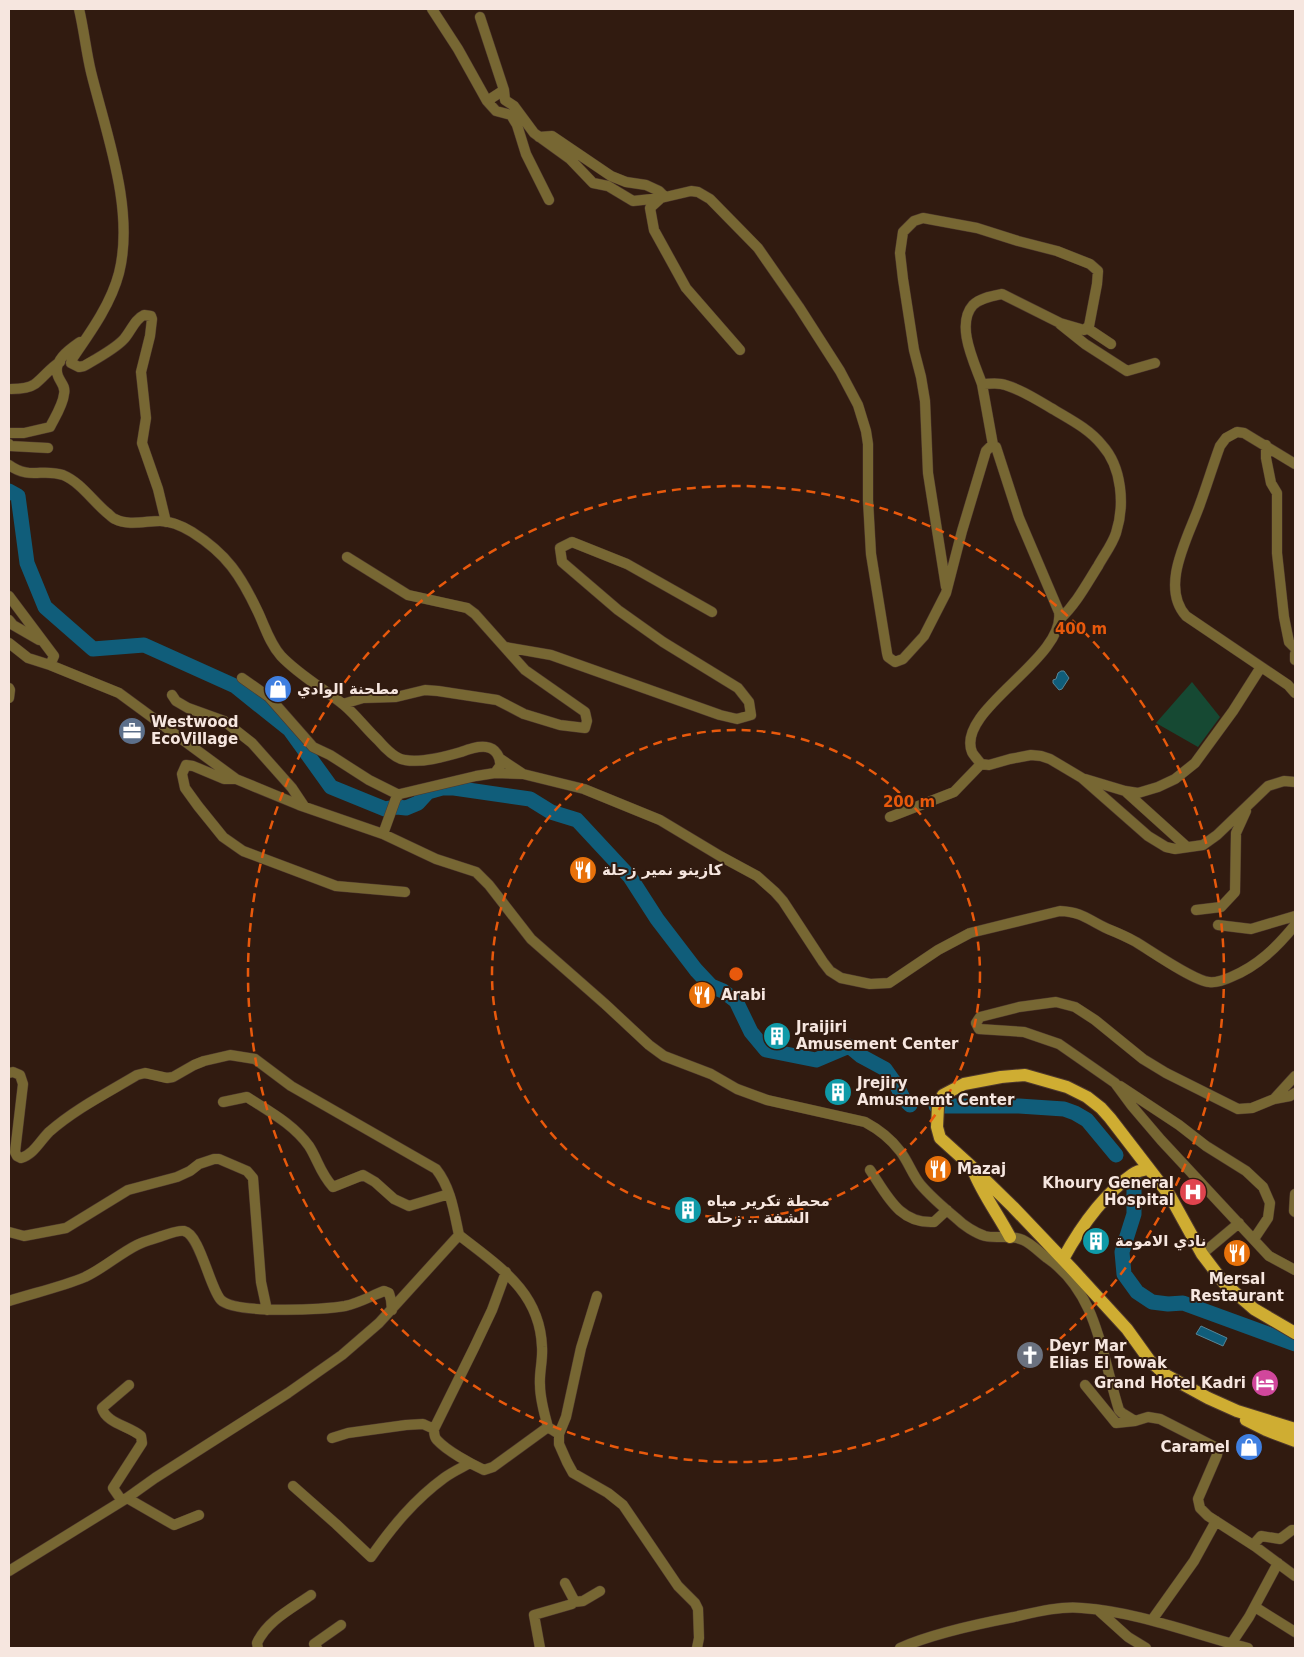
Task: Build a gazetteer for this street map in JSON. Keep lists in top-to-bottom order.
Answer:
{
  "places": {
    "shop": ["مطحنة الوادي", "Caramel"],
    "office": ["Westwood EcoVillage"],
    "restaurant": [
      "كازينو نمير زحلة",
      "Arabi",
      "Mazaj",
      "Mersal Restaurant"
    ],
    "building": [
      "Jraijiri Amusement Center",
      "Jrejiry Amusmemt Center",
      "محطة تكرير مياه الشفة .. زحله",
      "نادي الامومة"
    ],
    "hospital": ["Khoury General Hospital"],
    "church": ["Deyr Mar Elias El Towak"],
    "hotel": ["Grand Hotel Kadri"]
  },
  "rings": ["400 m", "200 m"]
}
